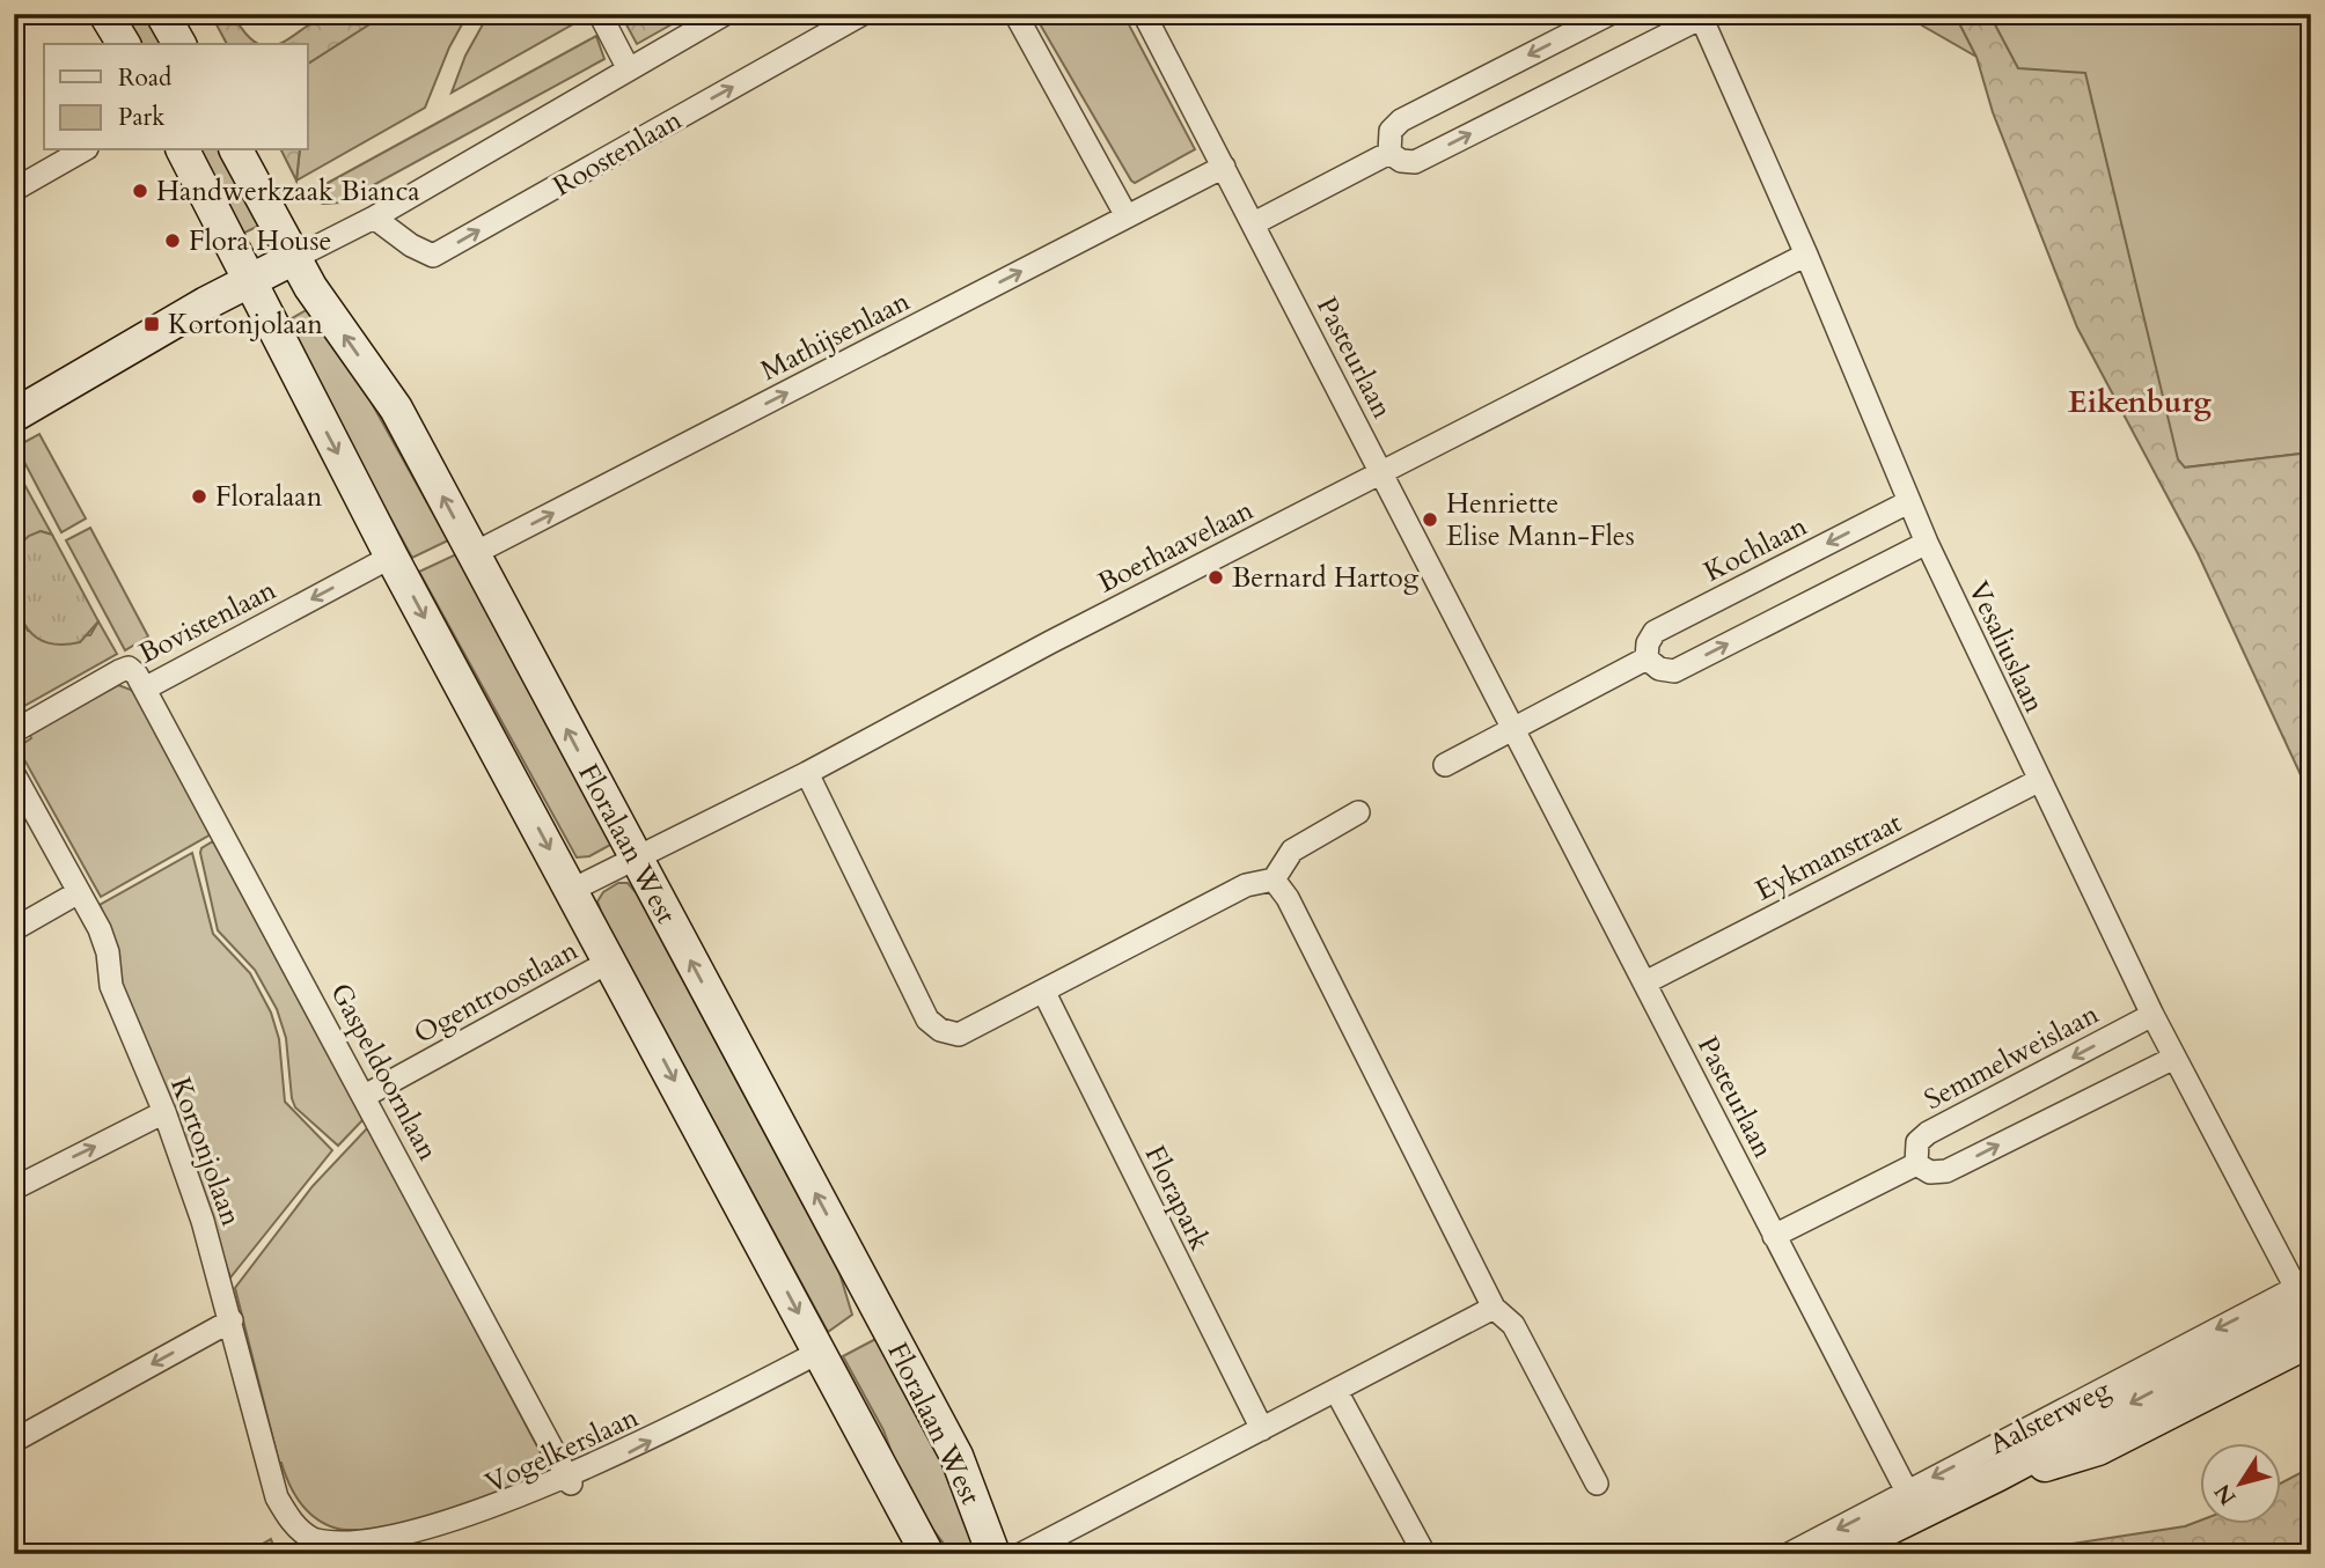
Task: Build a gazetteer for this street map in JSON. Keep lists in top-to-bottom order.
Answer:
{
  "streets": {
    "main road": ["Floralaan West", "Aalsterweg"],
    "street": [
      "Roostenlaan",
      "Mathijsenlaan",
      "Pasteurlaan",
      "Boerhaavelaan",
      "Kochlaan",
      "Bovistenlaan",
      "Vesaliuslaan",
      "Eykmanstraat",
      "Ogentroostlaan",
      "Semmelweislaan",
      "Gaspeldoornlaan",
      "Kortonjolaan",
      "Florapark",
      "Vogelkerslaan"
    ]
  },
  "crossings": [
    ["Mathijsenlaan", "Pasteurlaan"],
    ["Mathijsenlaan", "Floralaan West"],
    ["Pasteurlaan", "Boerhaavelaan"],
    ["Pasteurlaan", "Eykmanstraat"],
    ["Pasteurlaan", "Aalsterweg"],
    ["Boerhaavelaan", "Vesaliuslaan"],
    ["Boerhaavelaan", "Floralaan West"],
    ["Kochlaan", "Vesaliuslaan"],
    ["Bovistenlaan", "Gaspeldoornlaan"],
    ["Vesaliuslaan", "Eykmanstraat"],
    ["Vesaliuslaan", "Semmelweislaan"],
    ["Vesaliuslaan", "Aalsterweg"],
    ["Ogentroostlaan", "Gaspeldoornlaan"],
    ["Gaspeldoornlaan", "Vogelkerslaan"],
    ["Kortonjolaan", "Vogelkerslaan"]
  ],
  "one_way": ["Mathijsenlaan", "Bovistenlaan", "Vogelkerslaan"],
  "districts": ["Eikenburg"],
  "places": {
    "other": [
      "Handwerkzaak Bianca",
      "Flora House",
      "Floralaan",
      "Henriette Elise Mann-Fles",
      "Bernard Hartog"
    ],
    "transit": ["Kortonjolaan"]
  },
  "legend": ["Road", "Park"],
  "north": "bottom left"
}
